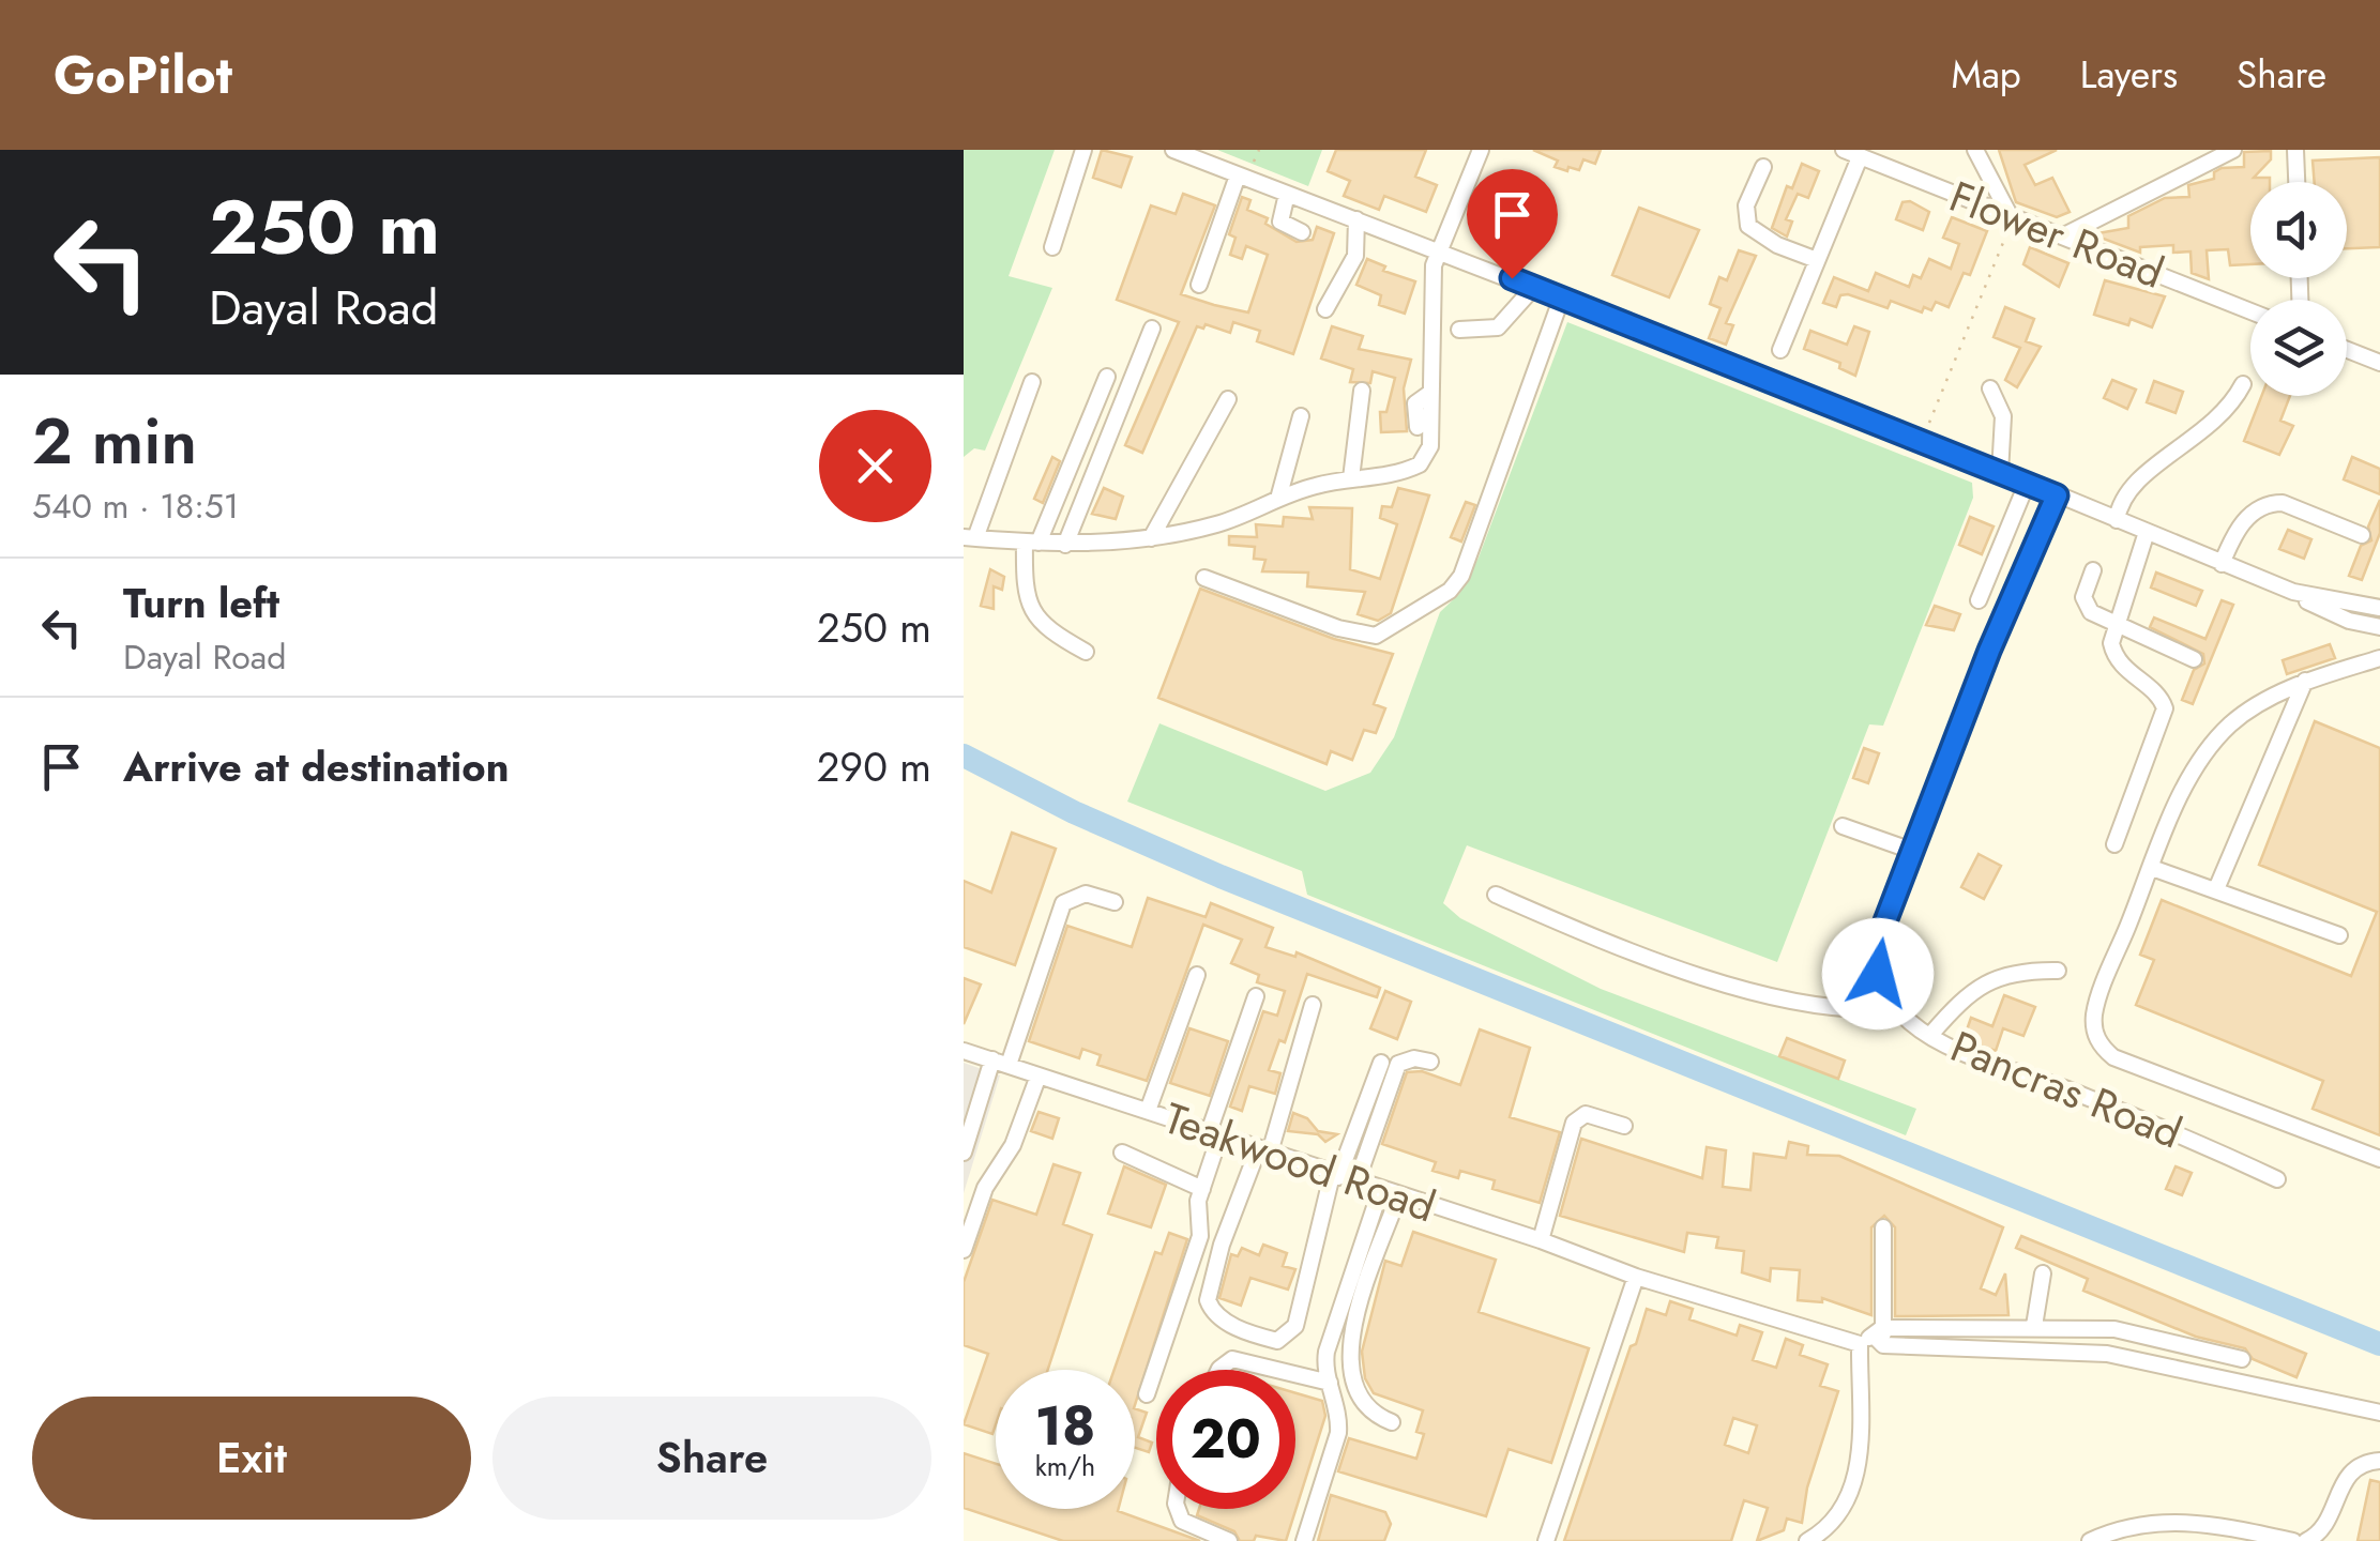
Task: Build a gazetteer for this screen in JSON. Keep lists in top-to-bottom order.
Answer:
{
  "streets": {
    "street": ["Flower Road", "Pancras Road", "Teakwood Road"]
  },
  "page": {
    "header": "GoPilot",
    "nav": ["Map", "Layers", "Share"],
    "turn": ["250 m", "Dayal Road"],
    "heading": ["2 min", "540 m · 18:51"],
    "list": [
      {
        "name": "Turn left",
        "note": "Dayal Road",
        "value": "250 m"
      },
      {
        "name": "Arrive at destination",
        "value": "290 m"
      }
    ],
    "speed": "18 km/h",
    "limit": "20",
    "buttons": ["Exit", "Share"]
  }
}
